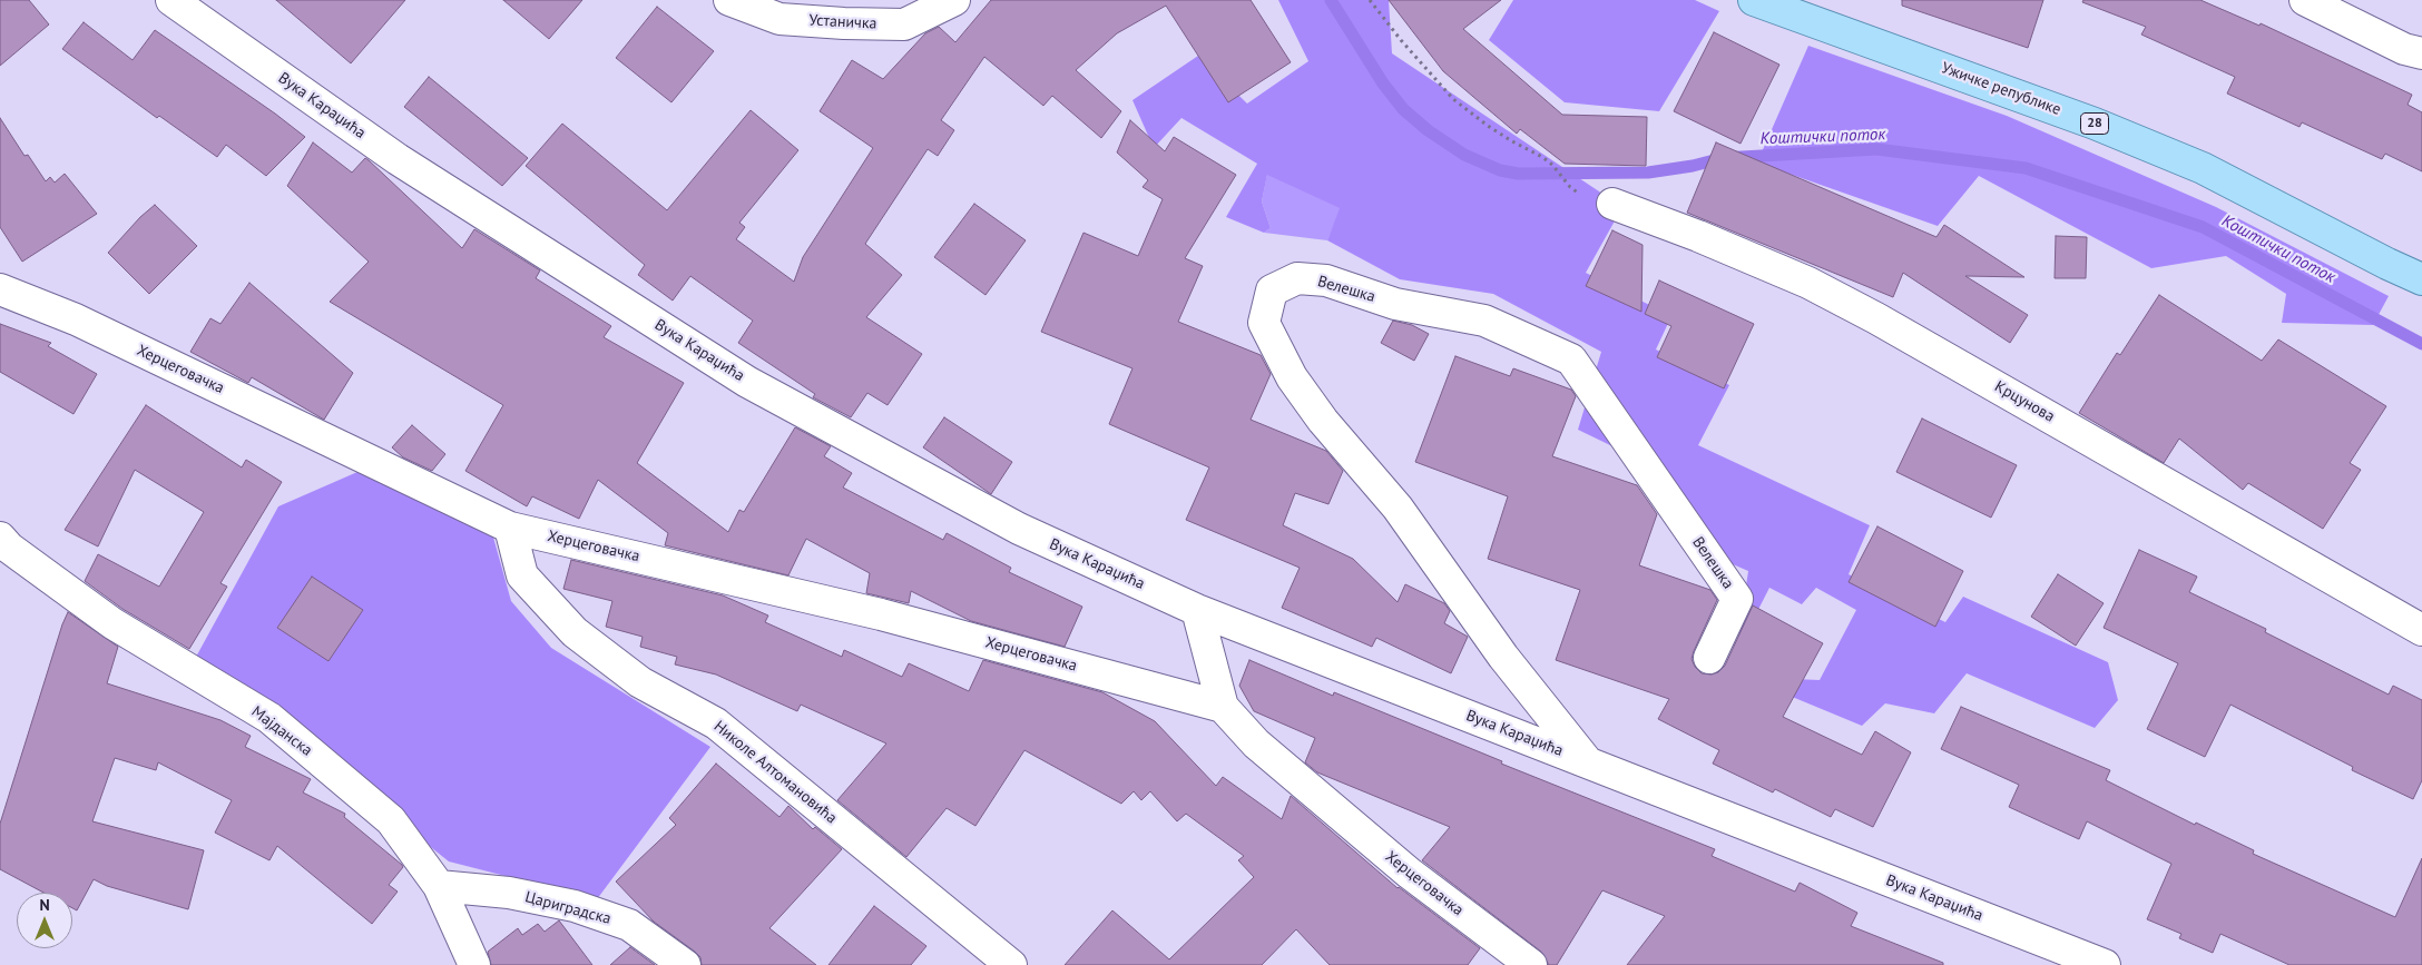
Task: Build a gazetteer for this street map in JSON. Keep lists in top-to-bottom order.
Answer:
{
  "streets": {
    "main road": ["Ужичке републике", "28"],
    "street": [
      "Устаничка",
      "Вука Караџића",
      "Велешка",
      "Херцеговачка",
      "Крцунова",
      "Мајданска",
      "Николе Алтомановића",
      "Цариградска"
    ]
  },
  "crossings": [
    ["Вука Караџића", "Велешка"],
    ["Вука Караџића", "Херцеговачка"],
    ["Херцеговачка", "Николе Алтомановића"],
    ["Мајданска", "Цариградска"]
  ],
  "water": ["Коштички поток"],
  "north": "top"
}
